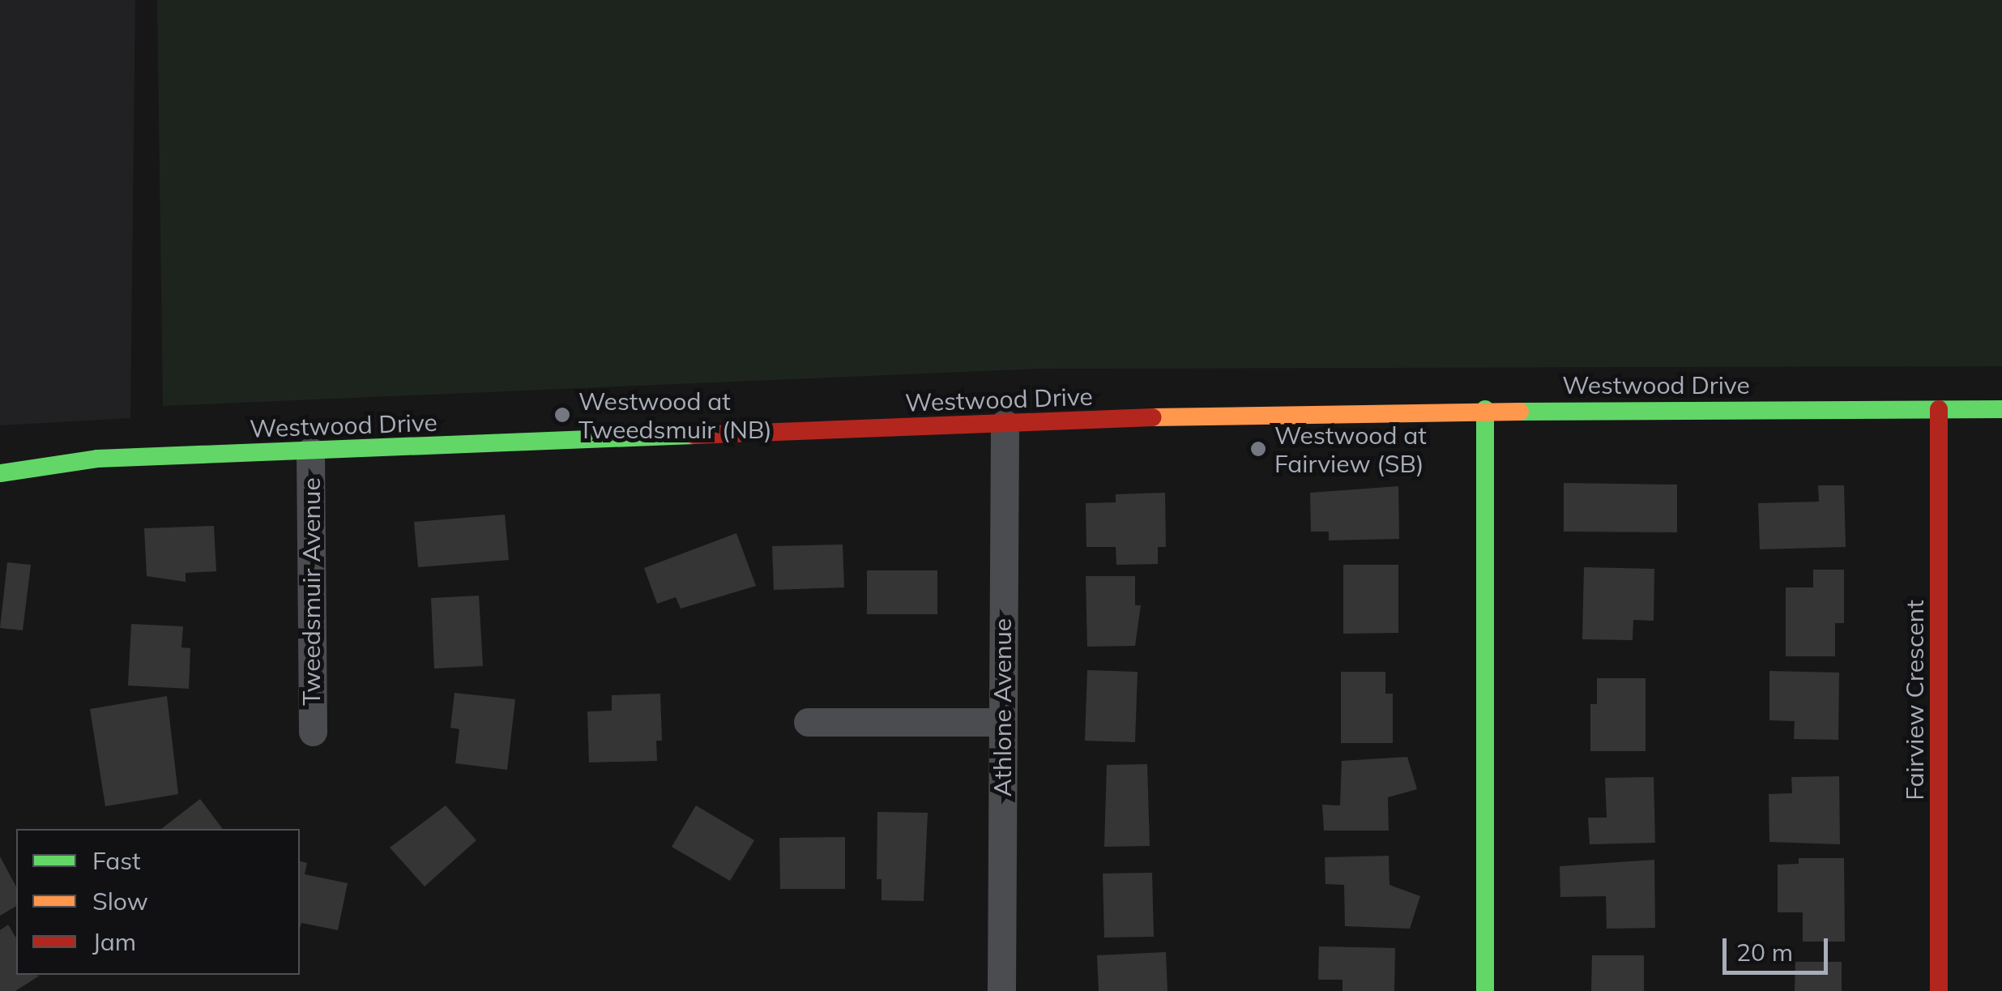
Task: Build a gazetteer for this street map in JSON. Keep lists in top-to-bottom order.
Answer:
{
  "streets": {
    "street": [
      "Westwood Drive",
      "Tweedsmuir Avenue",
      "Fairview Crescent",
      "Athlone Avenue"
    ]
  },
  "crossings": [
    ["Westwood Drive", "Tweedsmuir Avenue"],
    ["Westwood Drive", "Fairview Crescent"],
    ["Westwood Drive", "Athlone Avenue"]
  ],
  "places": ["Westwood at Tweedsmuir (NB)", "Westwood at Fairview (SB)"],
  "legend": ["Fast", "Slow", "Jam"],
  "scale_bar": "20 m"
}
